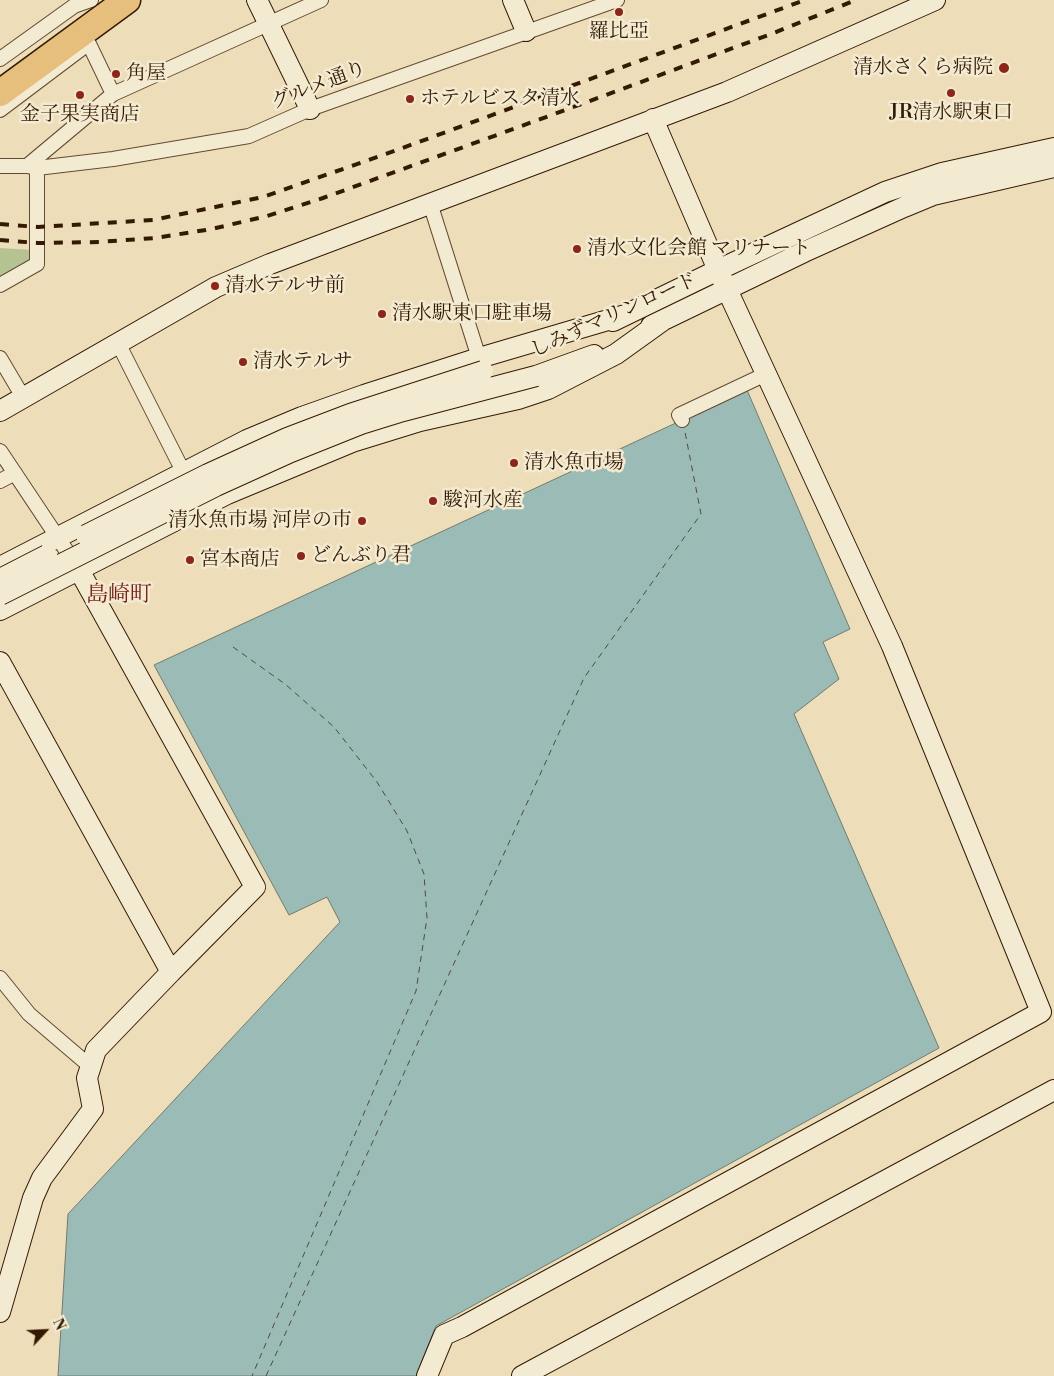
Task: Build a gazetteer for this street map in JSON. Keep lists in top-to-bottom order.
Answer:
{
  "streets": {
    "street": ["グルメ通り", "しみずマリンロード"]
  },
  "districts": ["島崎町"],
  "places": [
    "羅比亞",
    "清水さくら病院",
    "角屋",
    "JR清水駅東口",
    "金子果実商店",
    "ホテルビスタ清水",
    "清水文化会館 マリナート",
    "清水テルサ前",
    "清水駅東口駐車場",
    "清水テルサ",
    "清水魚市場",
    "駿河水産",
    "清水魚市場 河岸の市",
    "どんぶり君",
    "宮本商店"
  ],
  "north": "top right"
}
